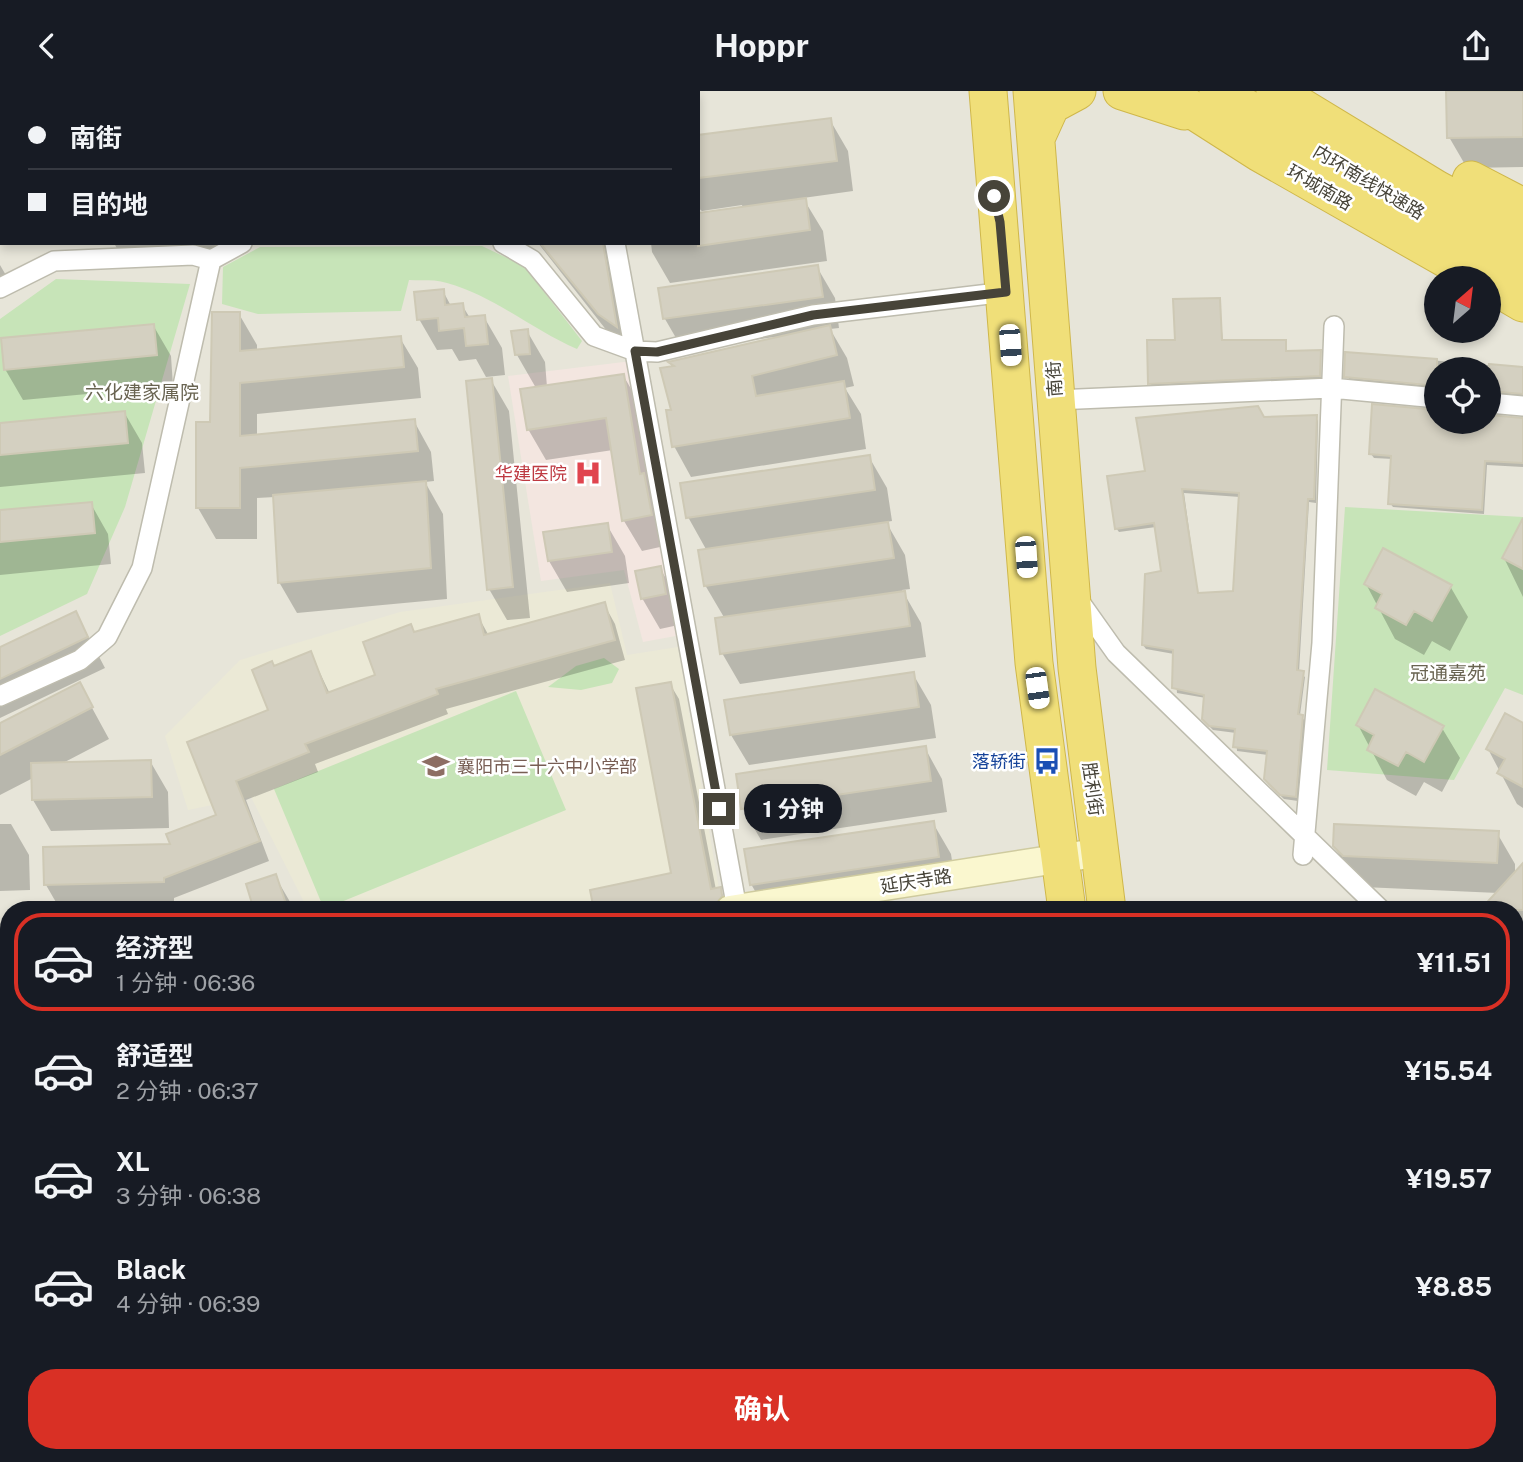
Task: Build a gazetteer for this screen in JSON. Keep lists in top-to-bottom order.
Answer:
{
  "streets": {
    "highway": [
      "内环南线快速路",
      "环城南路",
      "南街",
      "胜利街"
    ],
    "street": ["延庆寺路"]
  },
  "crossings": [
    ["内环南线快速路", "环城南路"],
    ["南街", "胜利街"],
    ["胜利街", "延庆寺路"]
  ],
  "districts": ["六化建家属院", "冠通嘉苑"],
  "places": {
    "hospital": ["华建医院"],
    "bus stop": ["落轿街"],
    "school or university": ["襄阳市三十六中小学部"]
  },
  "north": "top right",
  "page": {
    "header": "Hoppr",
    "banner": ["南街", "目的地"],
    "bubble": "1 分钟",
    "list": [
      {
        "name": "经济型",
        "note": "1 分钟 · 06:36",
        "value": "¥11.51"
      },
      {
        "name": "舒适型",
        "note": "2 分钟 · 06:37",
        "value": "¥15.54"
      },
      {
        "name": "XL",
        "note": "3 分钟 · 06:38",
        "value": "¥19.57"
      },
      {
        "name": "Black",
        "note": "4 分钟 · 06:39",
        "value": "¥8.85"
      }
    ],
    "buttons": "确认"
  }
}
